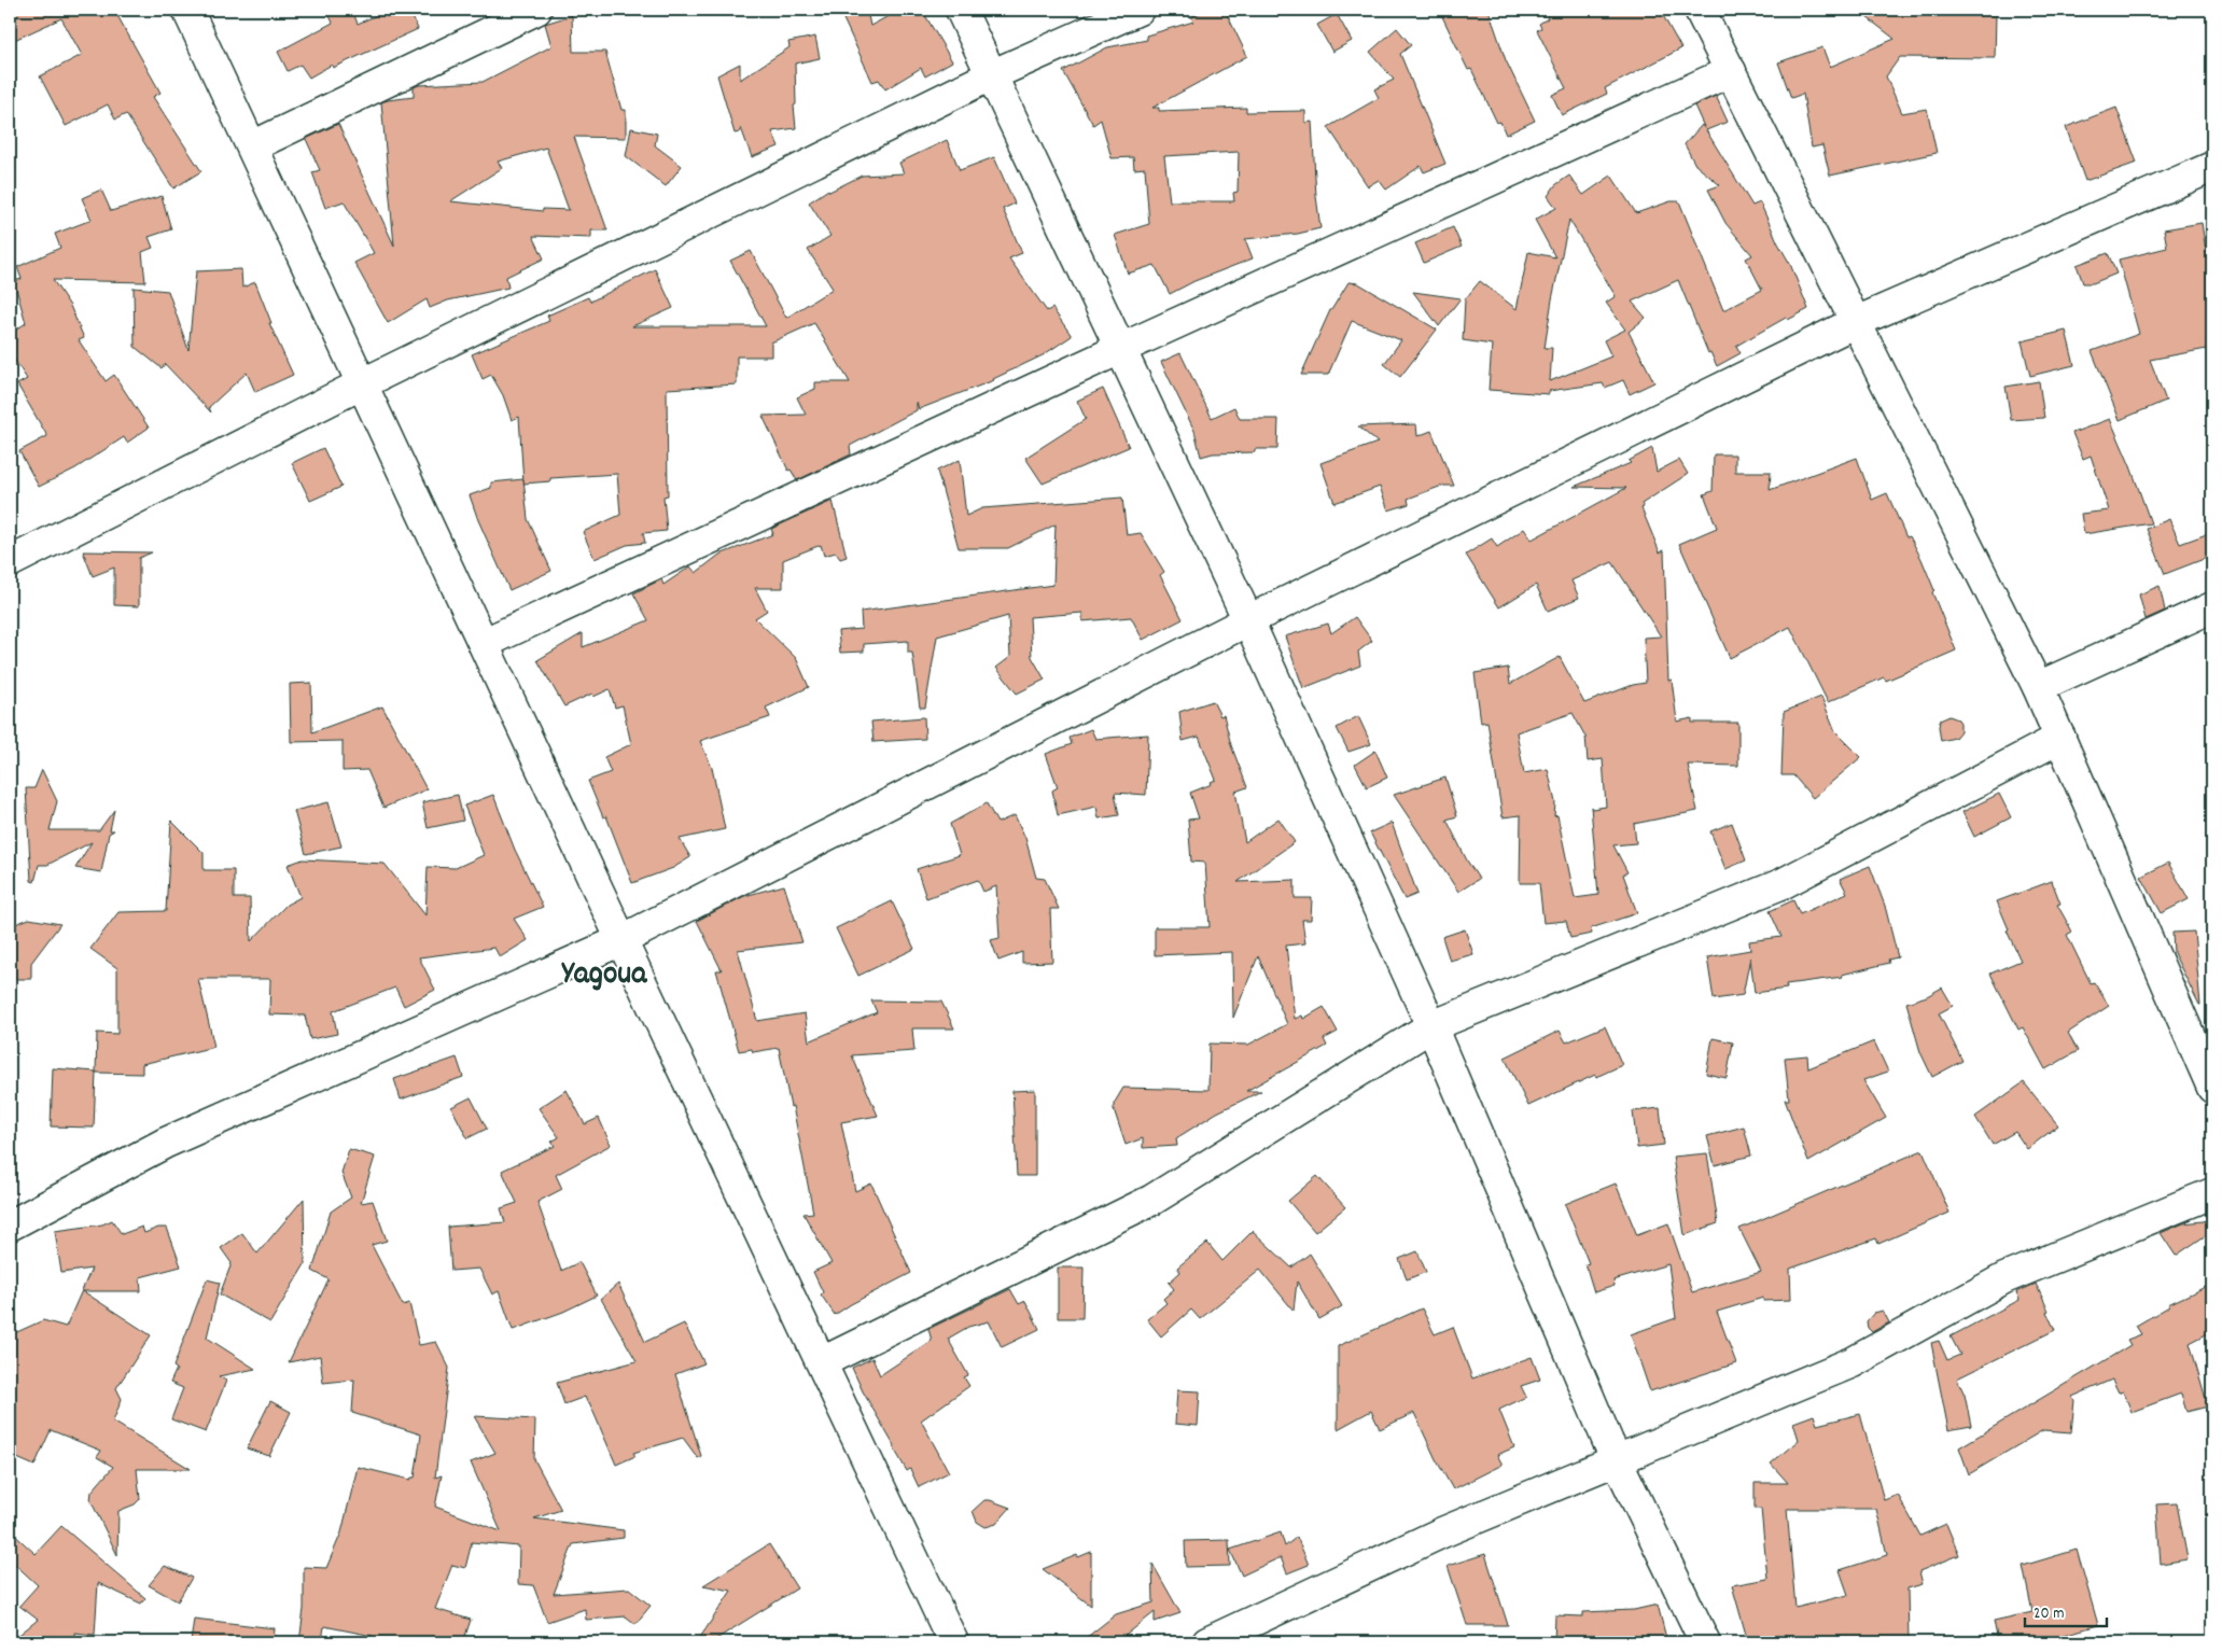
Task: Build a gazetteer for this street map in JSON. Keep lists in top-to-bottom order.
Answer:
{
  "districts": ["Yagoua"],
  "scale_bar": "20 m"
}
